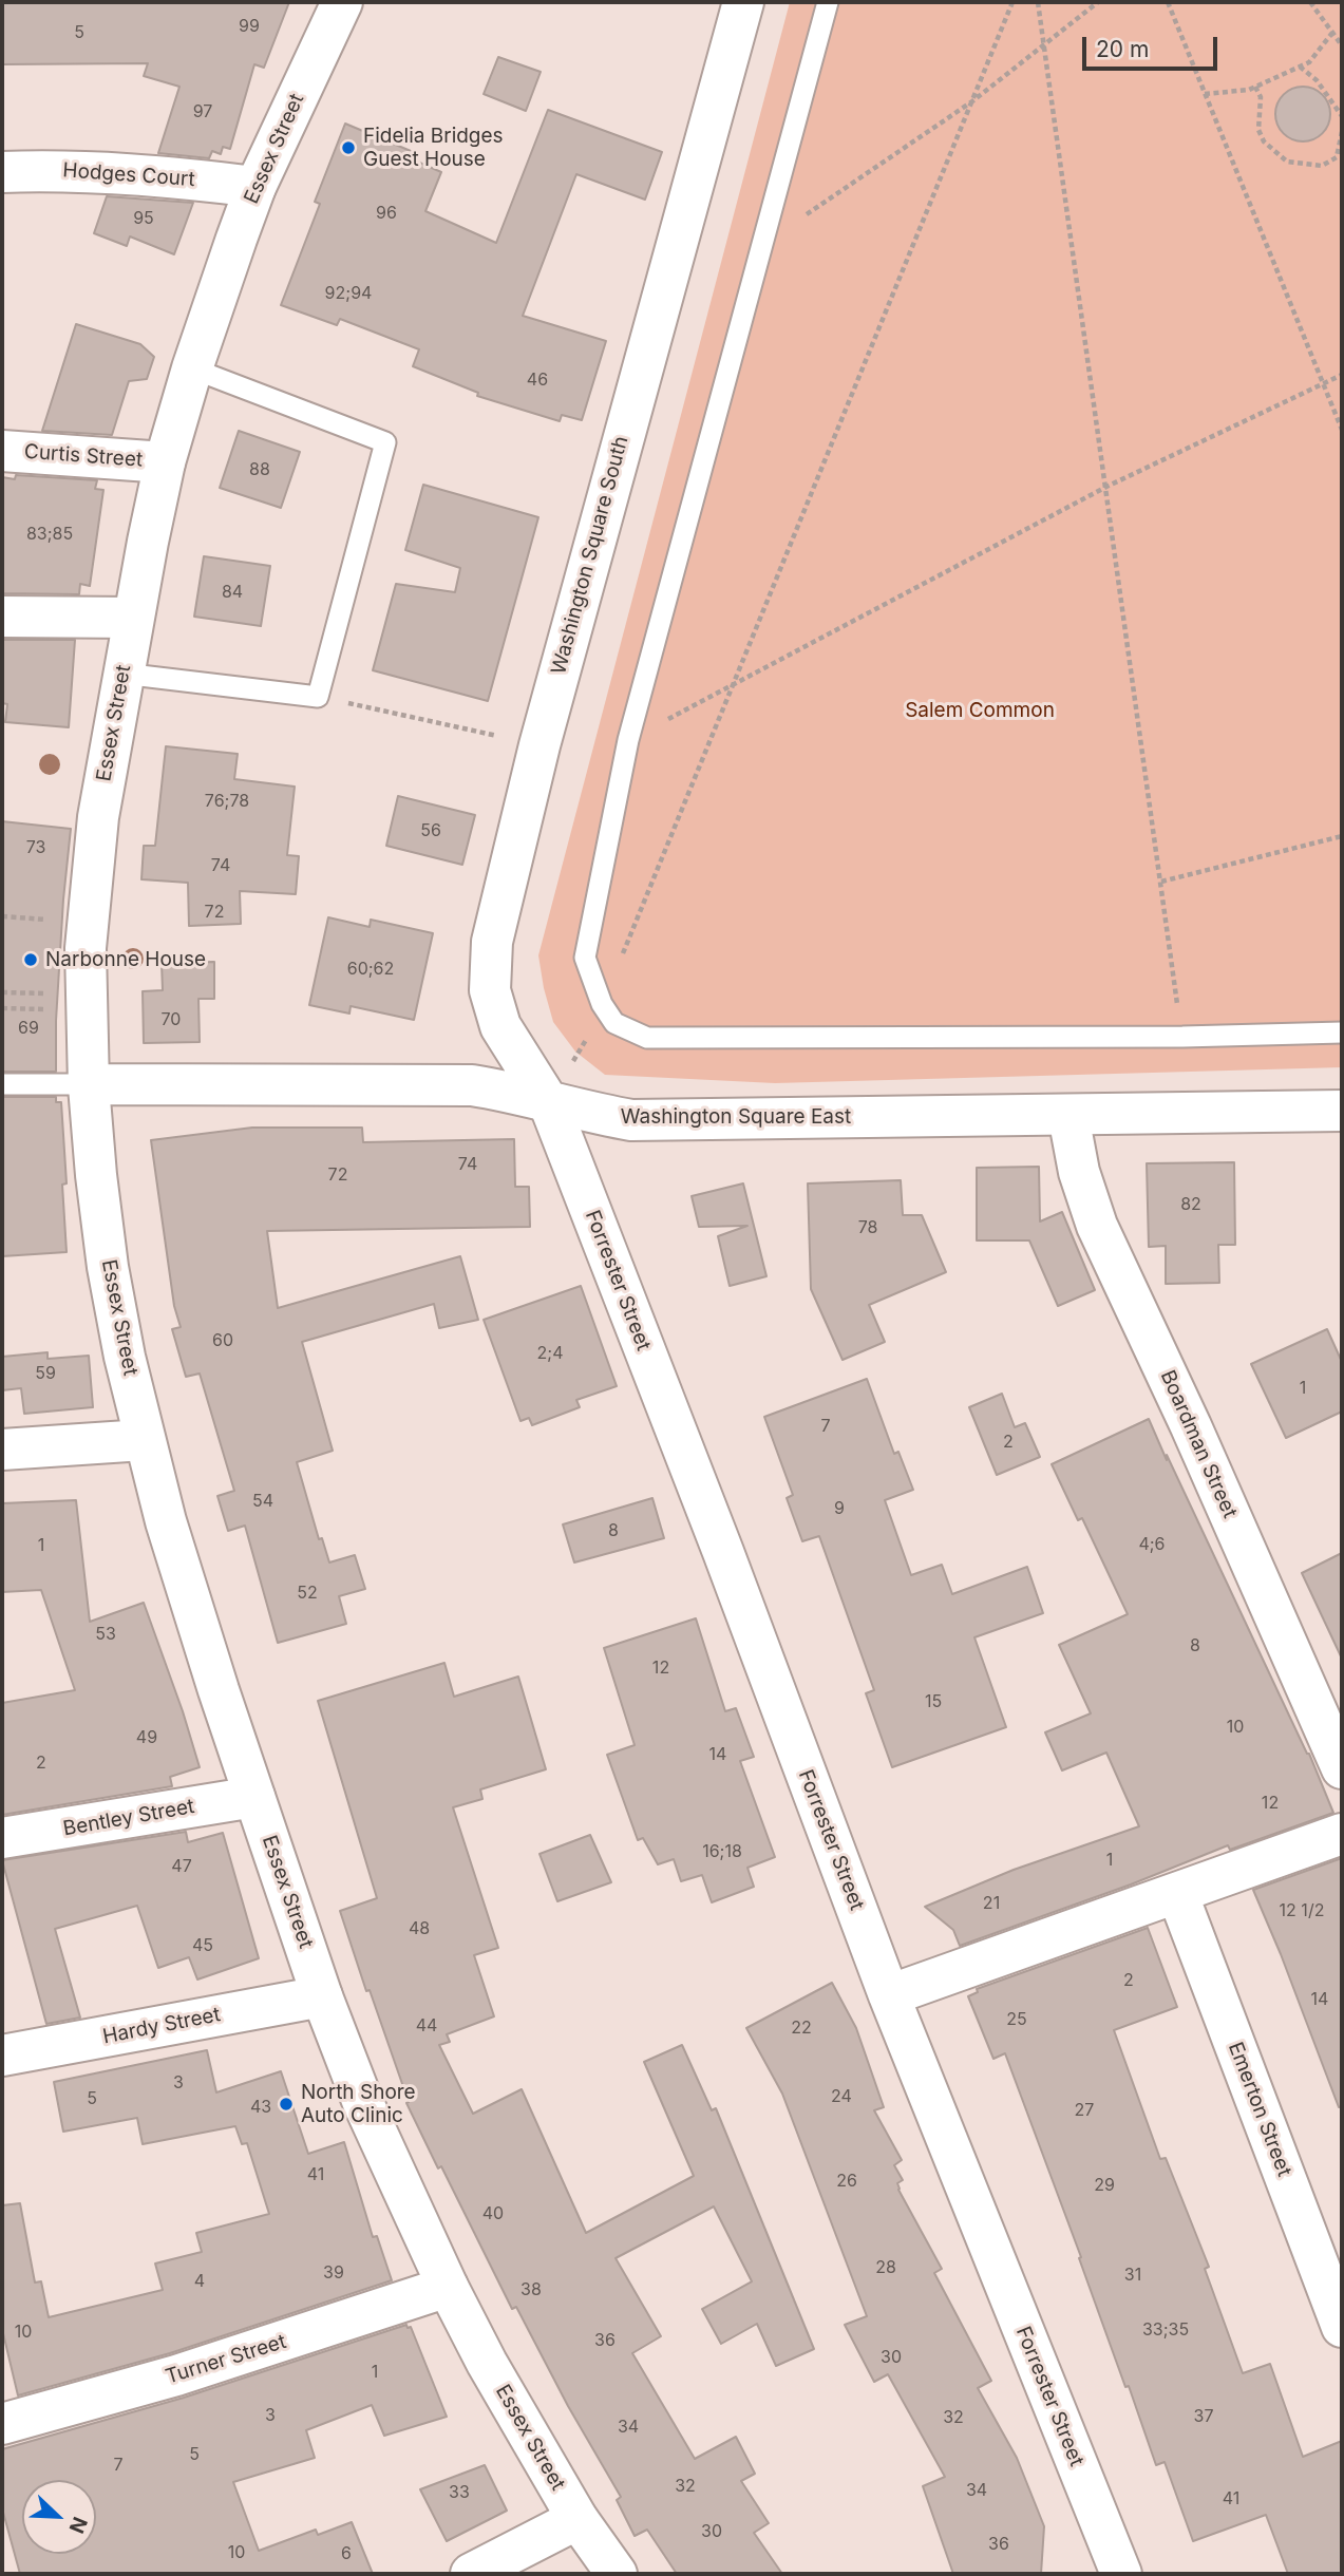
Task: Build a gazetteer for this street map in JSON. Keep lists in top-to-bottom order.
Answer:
{
  "streets": {
    "street": [
      "Essex Street",
      "Hodges Court",
      "Curtis Street",
      "Washington Square South",
      "Washington Square East",
      "Forrester Street",
      "Boardman Street",
      "Bentley Street",
      "Hardy Street",
      "Emerton Street",
      "Turner Street"
    ]
  },
  "crossings": [
    ["Essex Street", "Hodges Court"],
    ["Essex Street", "Curtis Street"],
    ["Essex Street", "Washington Square East"],
    ["Essex Street", "Bentley Street"],
    ["Essex Street", "Hardy Street"],
    ["Essex Street", "Turner Street"],
    ["Washington Square South", "Washington Square East"],
    ["Washington Square South", "Forrester Street"],
    ["Washington Square East", "Forrester Street"],
    ["Washington Square East", "Boardman Street"]
  ],
  "parks": ["Salem Common"],
  "places": ["Fidelia Bridges Guest House", "Narbonne House", "North Shore Auto Clinic"],
  "house_numbers": [
    "99",
    "5",
    "97",
    "96",
    "95",
    "92;94",
    "46",
    "88",
    "83;85",
    "84",
    "76;78",
    "56",
    "73",
    "74",
    "72",
    "60;62",
    "70",
    "69",
    "74",
    "72",
    "82",
    "78",
    "60",
    "2;4",
    "59",
    "1",
    "7",
    "2",
    "54",
    "9",
    "8",
    "4;6",
    "1",
    "52",
    "53",
    "8",
    "12",
    "15",
    "10",
    "49",
    "14",
    "2",
    "12",
    "16;18",
    "1",
    "47",
    "21",
    "12 1/2",
    "48",
    "45",
    "2",
    "14",
    "25",
    "44",
    "22",
    "3",
    "24",
    "5",
    "43",
    "27",
    "41",
    "26",
    "29",
    "40",
    "28",
    "39",
    "31",
    "4",
    "38",
    "33;35",
    "10",
    "36",
    "30",
    "1",
    "3",
    "37",
    "32",
    "34",
    "5",
    "7",
    "32",
    "34",
    "33",
    "41",
    "30",
    "36",
    "10",
    "6"
  ],
  "scale_bar": "20 m",
  "north": "bottom right"
}
